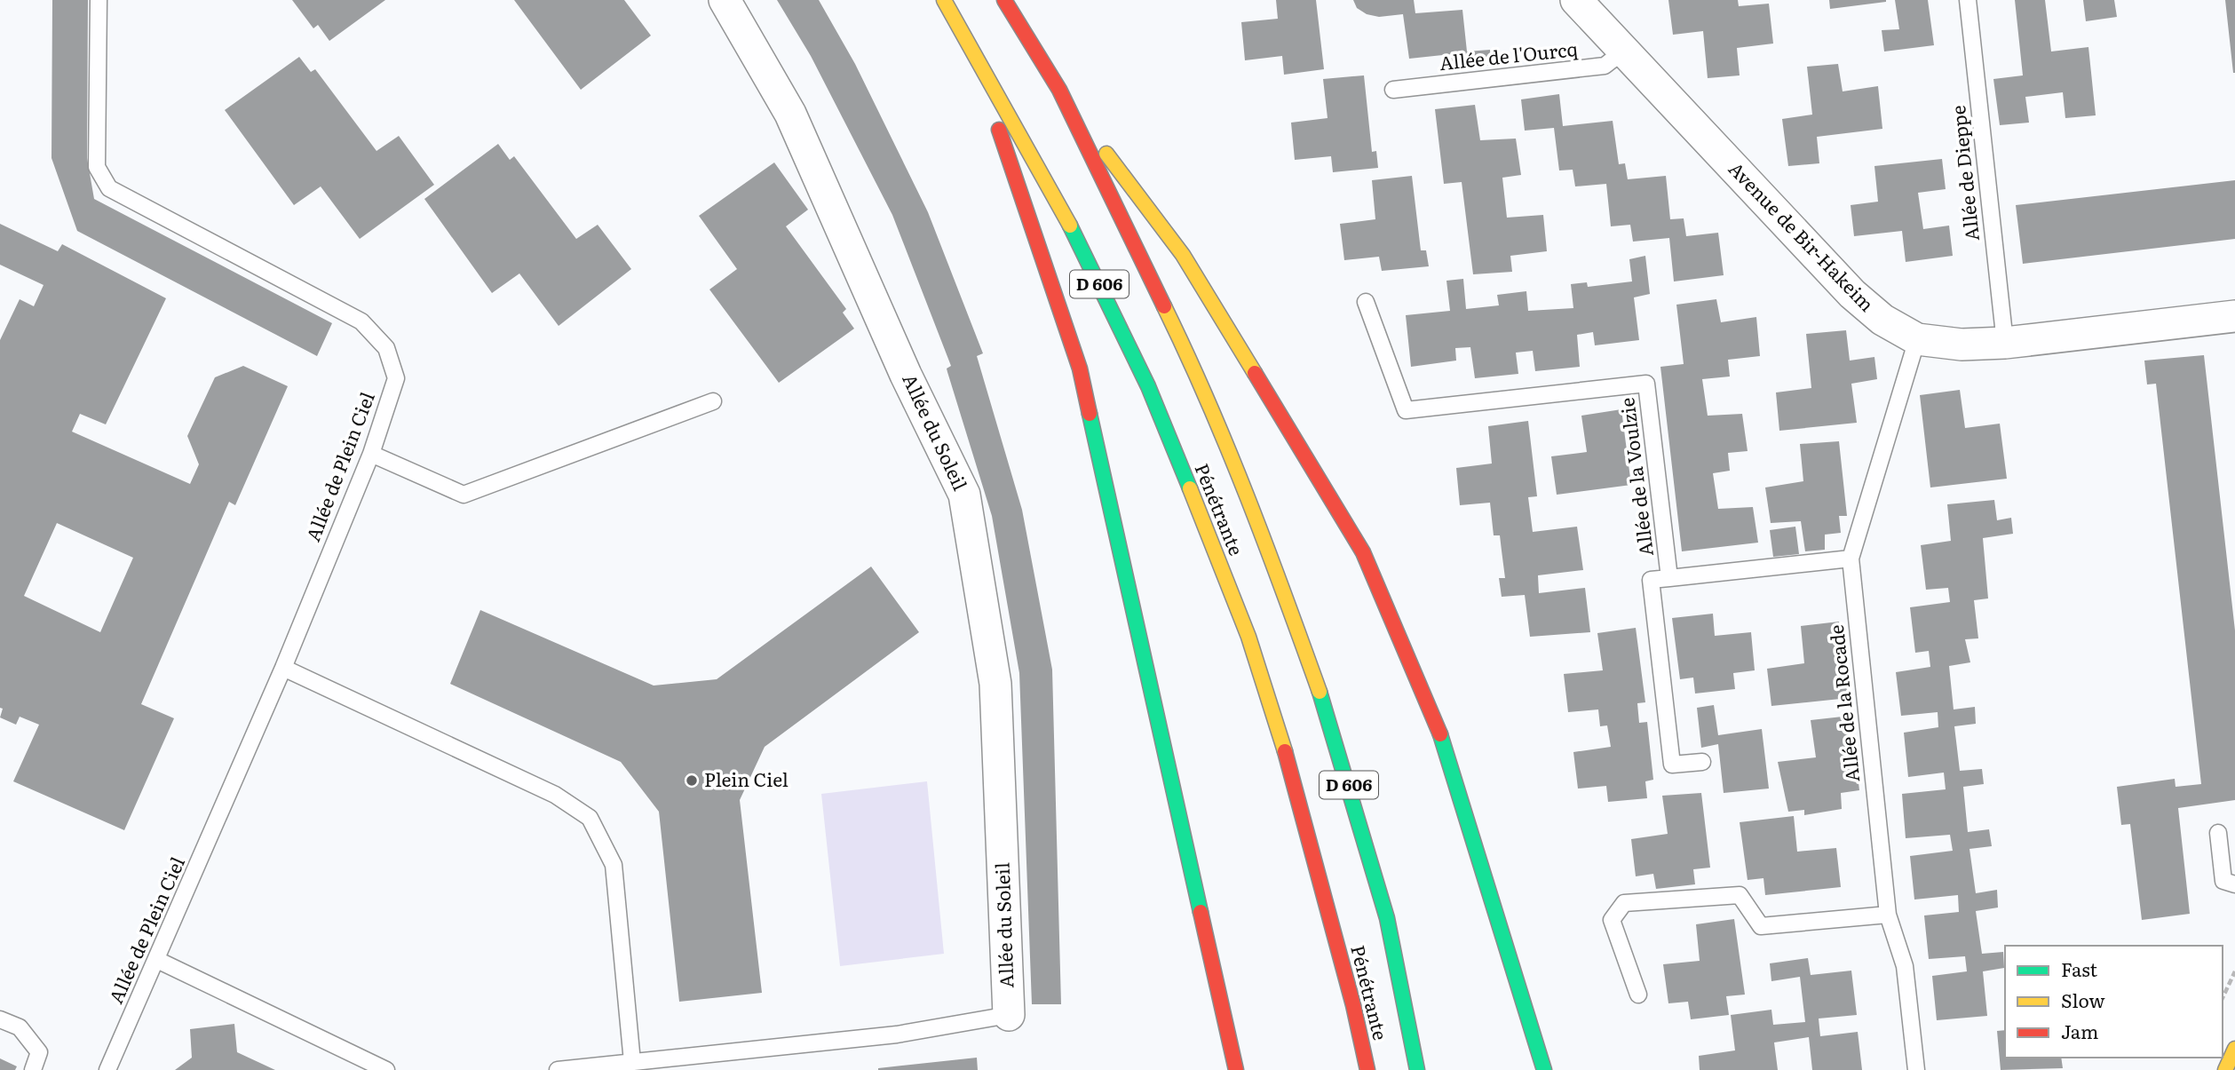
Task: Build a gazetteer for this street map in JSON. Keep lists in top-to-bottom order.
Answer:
{
  "streets": {
    "main road": ["D 606", "Pénétrante"],
    "street": ["Avenue de Bir-Hakeim", "Allée du Soleil"],
    "lane": [
      "Allée de l'Ourcq",
      "Allée de Dieppe",
      "Allée de Plein Ciel",
      "Allée de la Voulzie",
      "Allée de la Rocade"
    ]
  },
  "crossings": [
    ["Allée de l'Ourcq", "Avenue de Bir-Hakeim"],
    ["Allée de Dieppe", "Avenue de Bir-Hakeim"],
    ["Avenue de Bir-Hakeim", "Allée de la Rocade"]
  ],
  "places": ["Plein Ciel"],
  "legend": ["Fast", "Slow", "Jam"]
}
